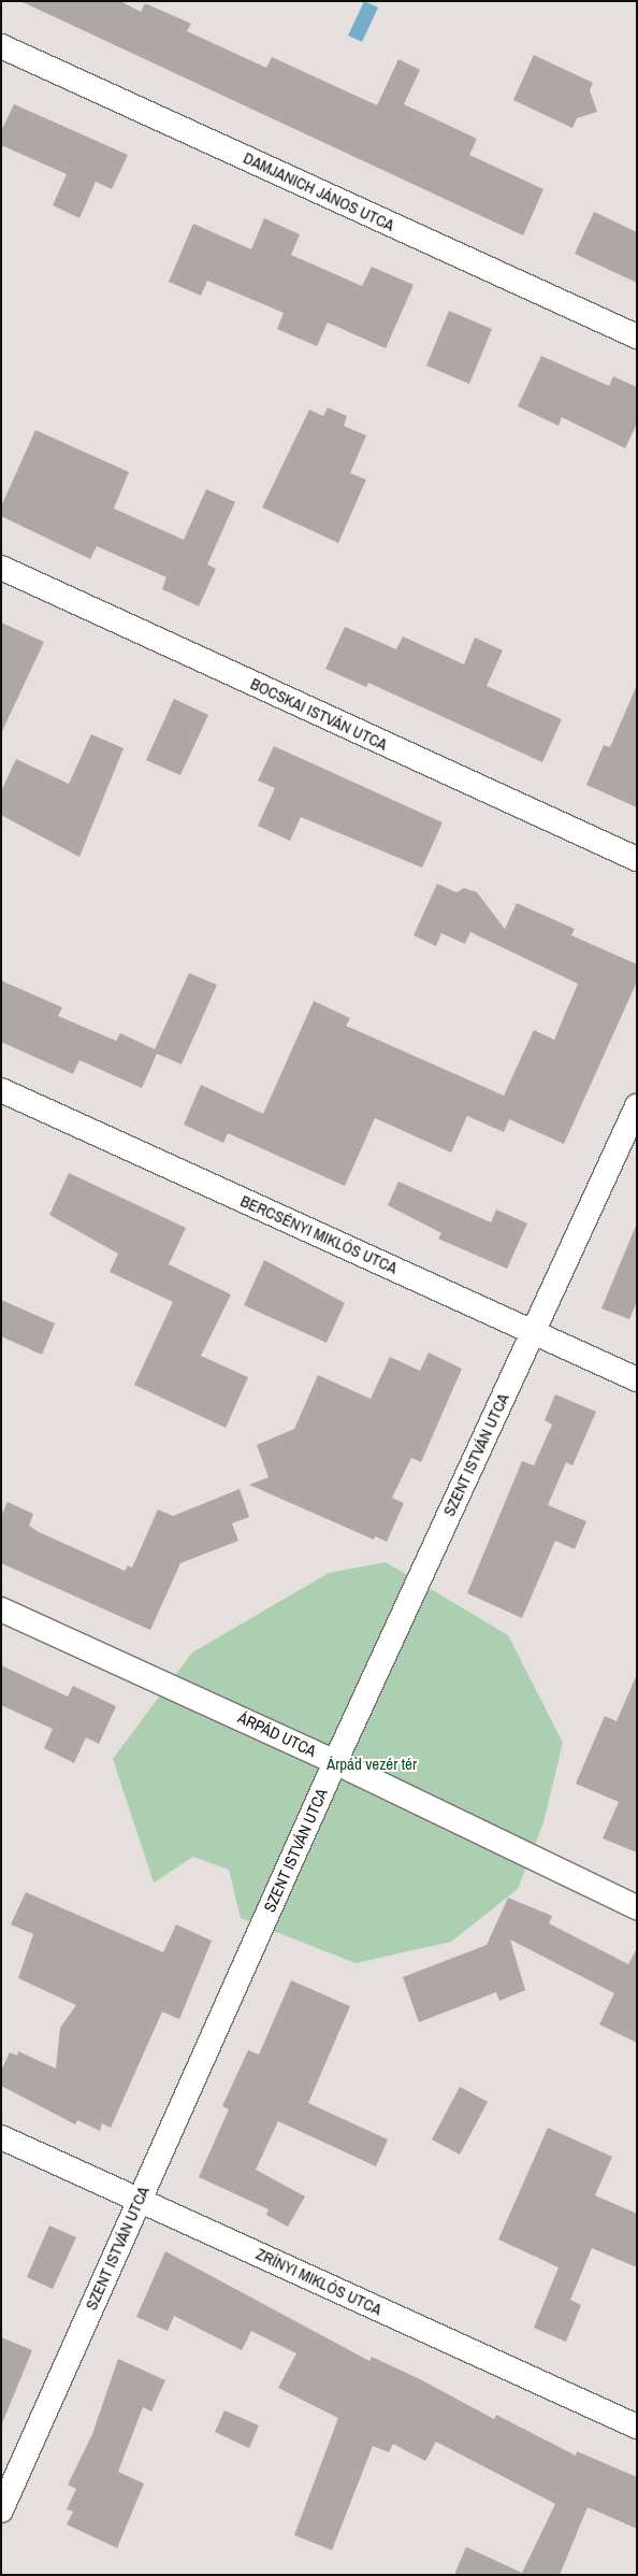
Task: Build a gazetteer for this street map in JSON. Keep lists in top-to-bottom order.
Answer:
{
  "streets": {
    "street": [
      "DAMJANICH JÁNOS UTCA",
      "BOCSKAI ISTVÁN UTCA",
      "BERCSÉNYI MIKLÓS UTCA",
      "SZENT ISTVÁN UTCA",
      "ÁRPÁD UTCA",
      "ZRÍNYI MIKLÓS UTCA"
    ]
  },
  "crossings": [
    ["BERCSÉNYI MIKLÓS UTCA", "SZENT ISTVÁN UTCA"],
    ["SZENT ISTVÁN UTCA", "ÁRPÁD UTCA"],
    ["SZENT ISTVÁN UTCA", "ZRÍNYI MIKLÓS UTCA"]
  ],
  "parks": ["Árpád vezér tér"]
}
